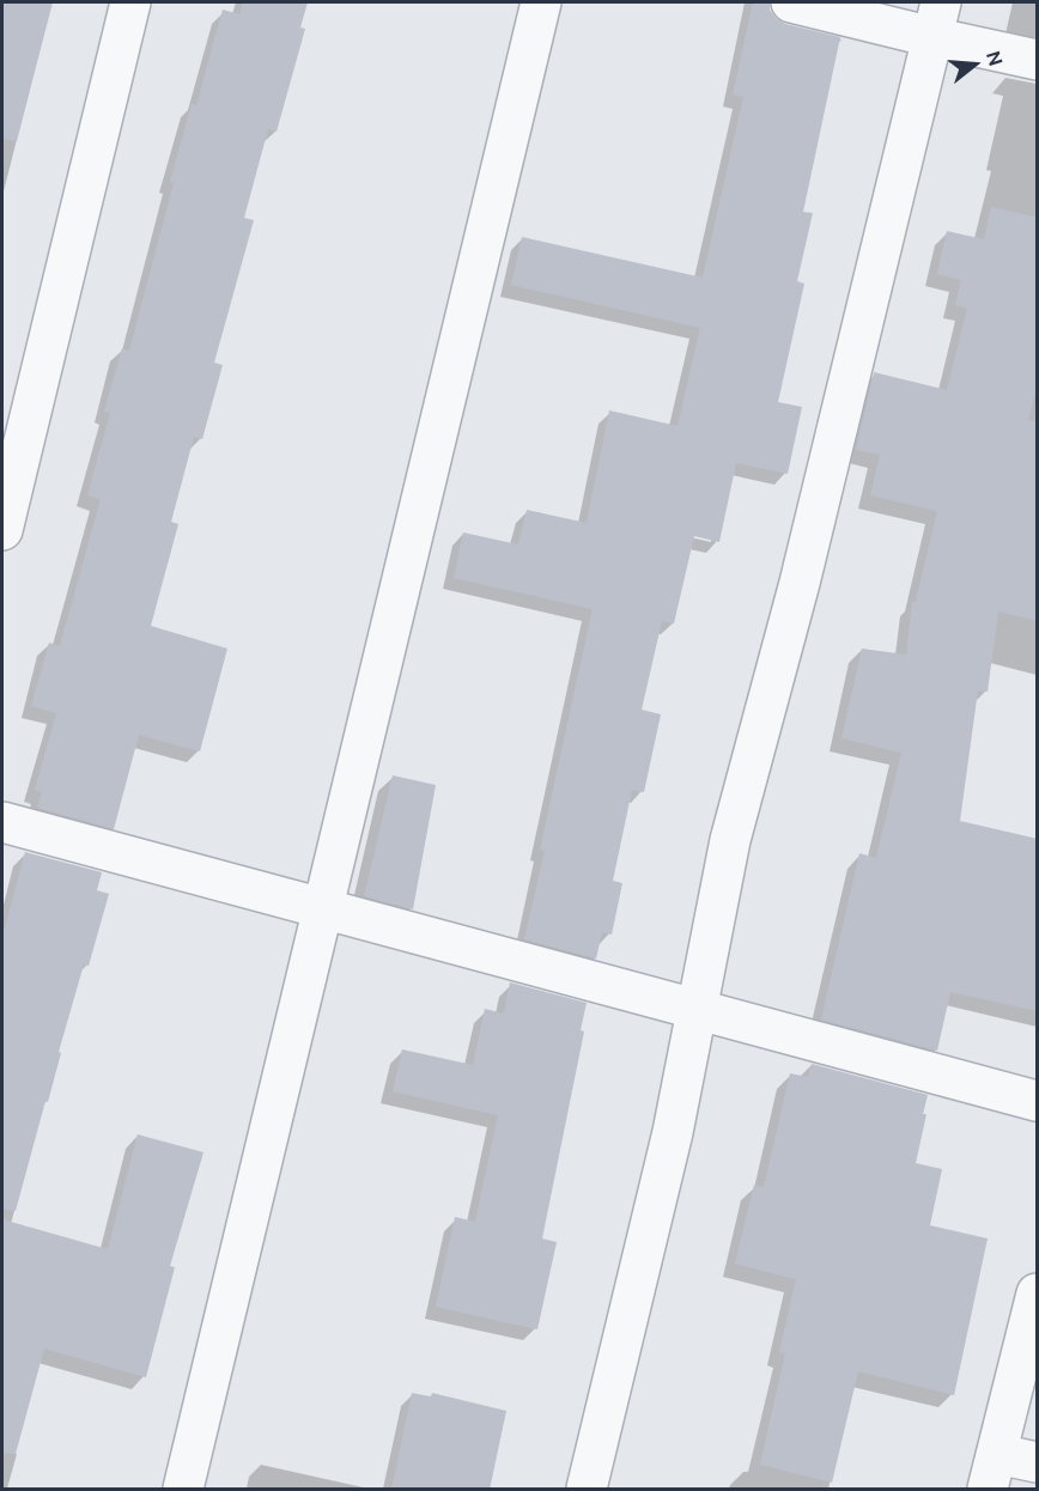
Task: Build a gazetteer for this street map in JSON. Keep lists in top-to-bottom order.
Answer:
{
  "north": "right"
}
